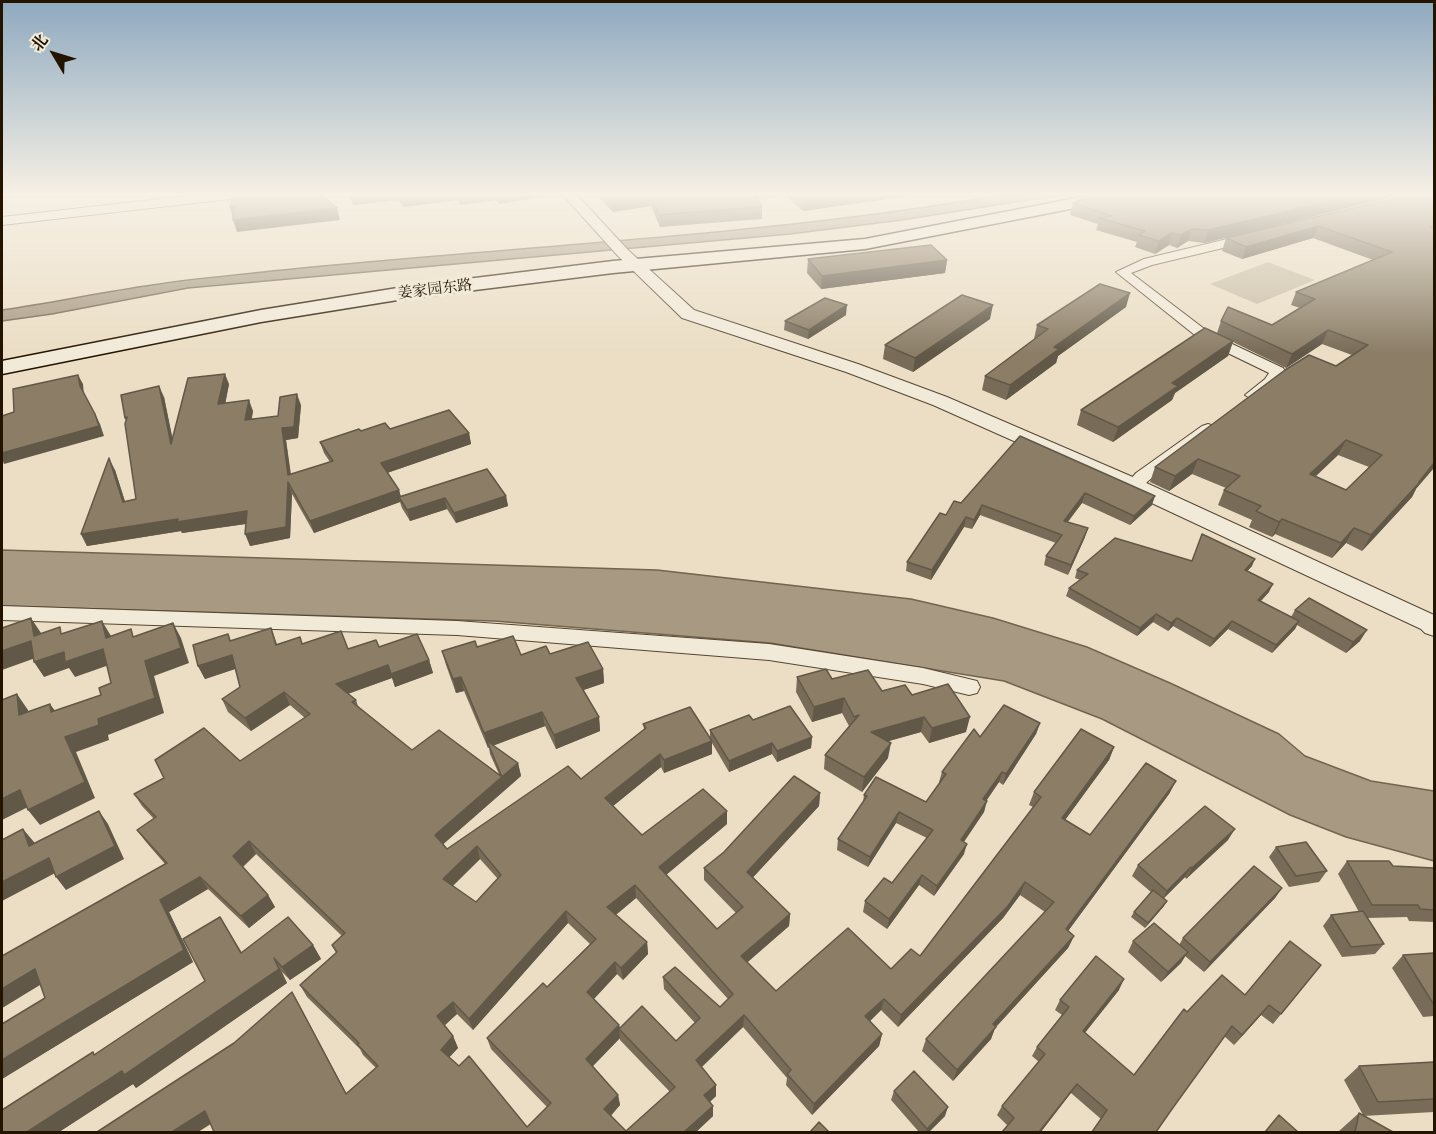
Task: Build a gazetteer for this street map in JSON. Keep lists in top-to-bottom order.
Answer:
{
  "streets": {
    "main road": ["姜家园东路"]
  },
  "north": "top left"
}
